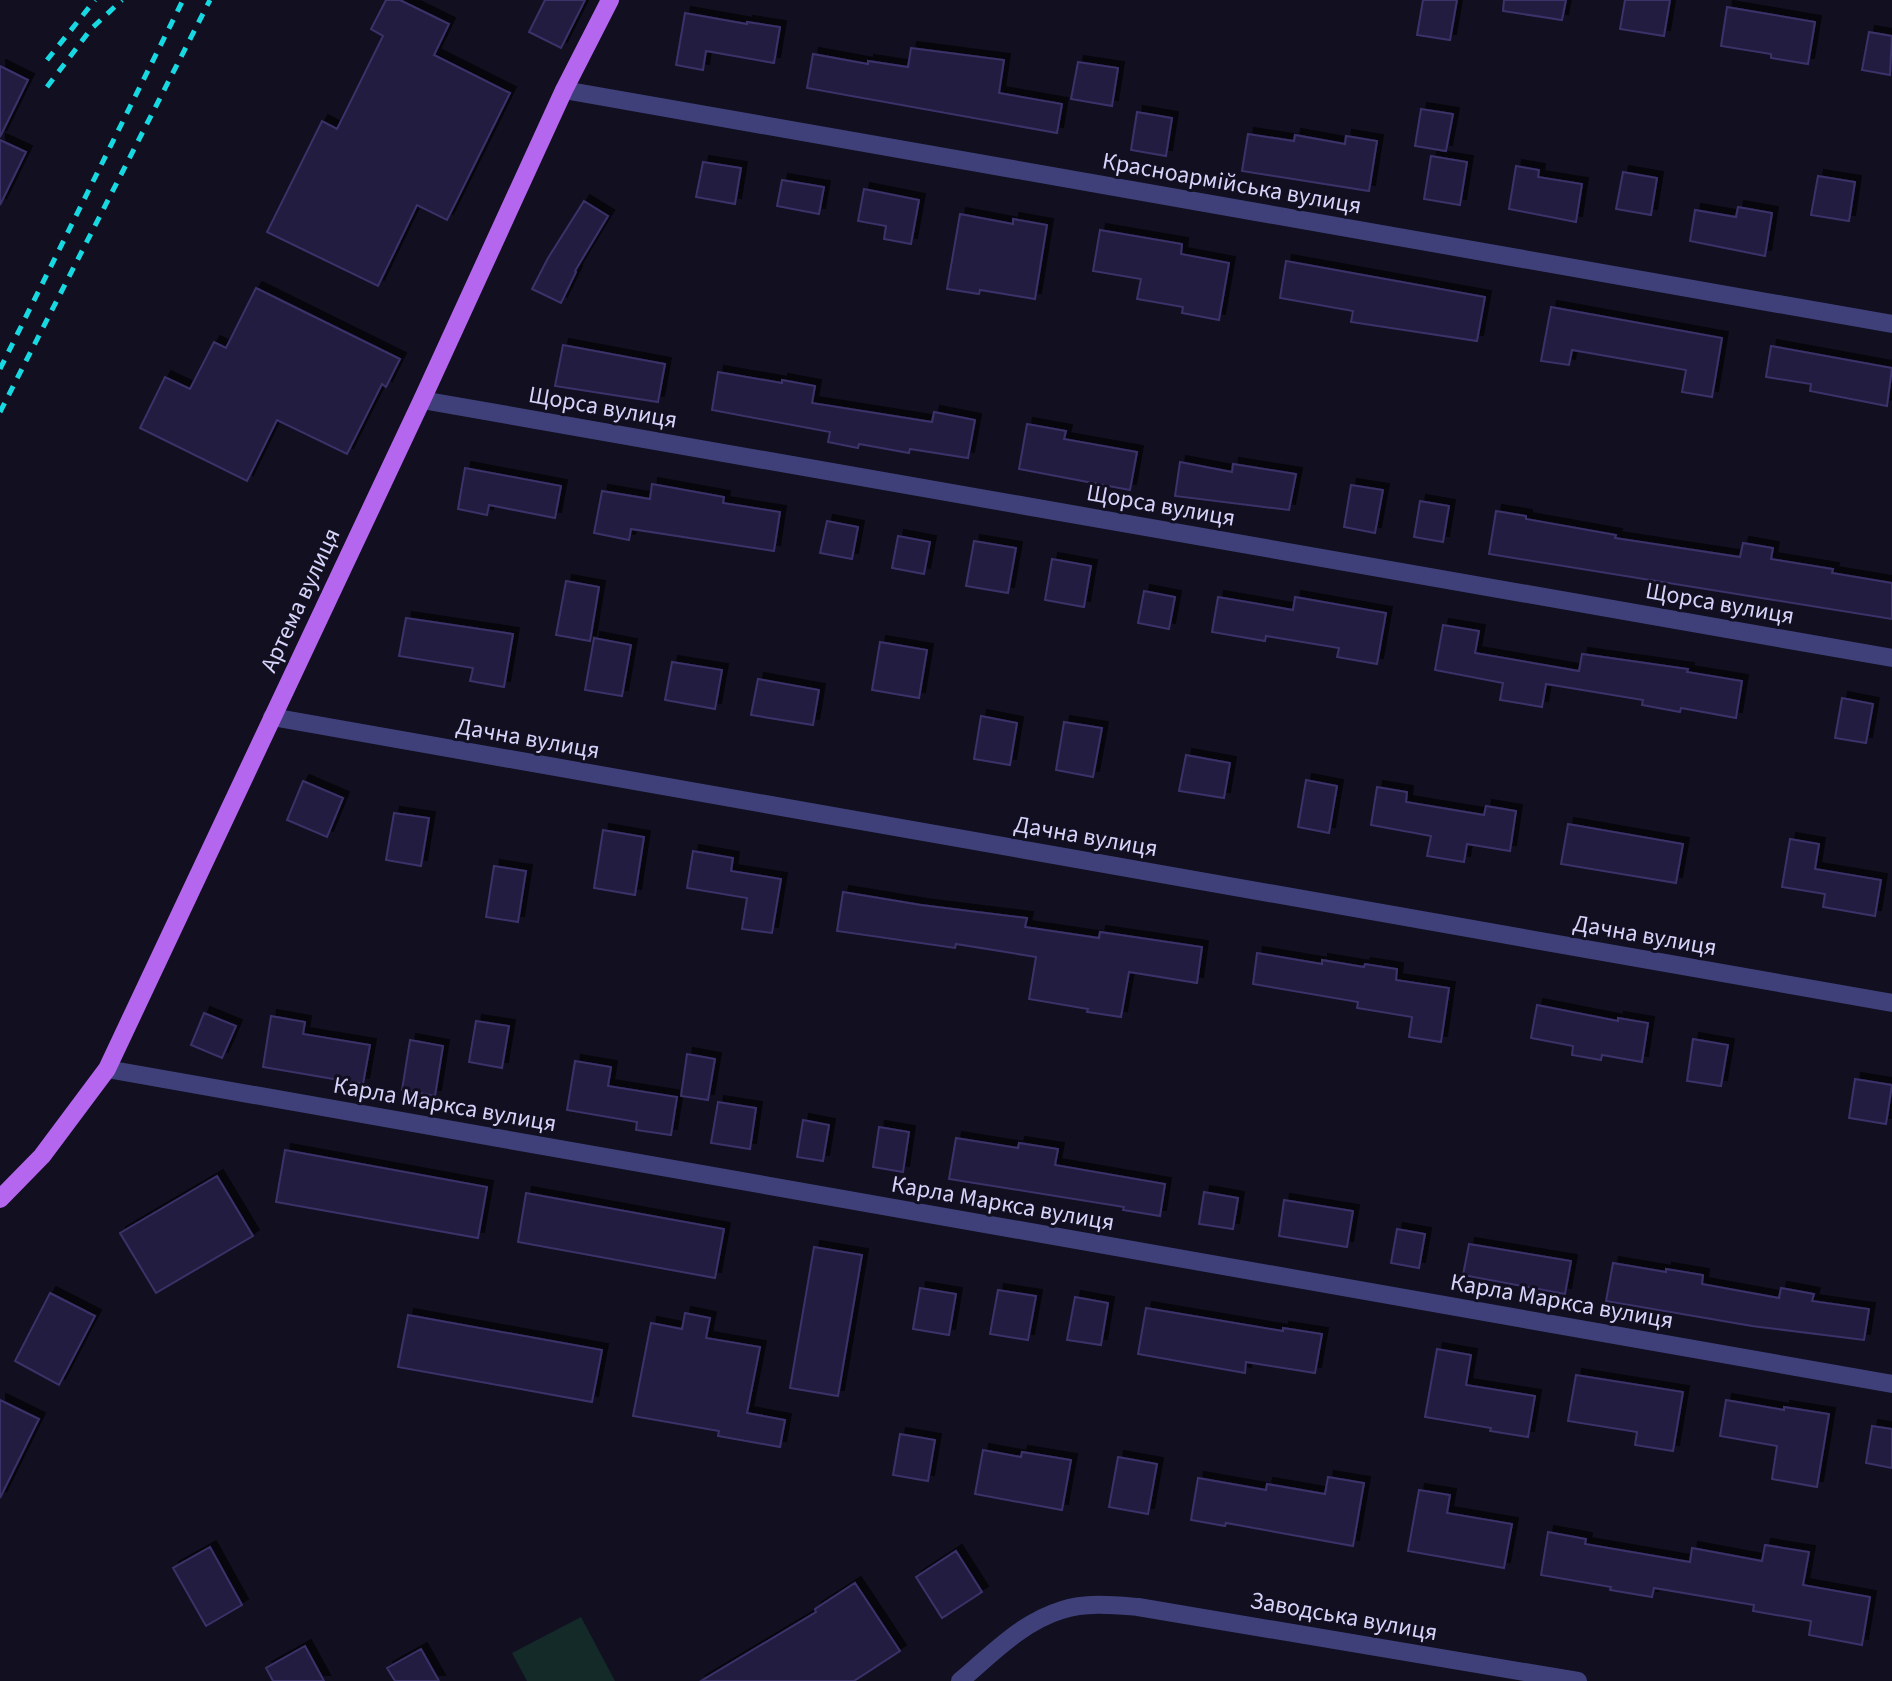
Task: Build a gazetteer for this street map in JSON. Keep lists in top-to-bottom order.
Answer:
{
  "streets": {
    "main road": ["Артема вулиця"],
    "street": [
      "Красноармійська вулиця",
      "Щорса вулиця",
      "Дачна вулиця",
      "Карла Маркса вулиця",
      "Заводська вулиця"
    ]
  },
  "crossings": [
    ["Красноармійська вулиця", "Артема вулиця"],
    ["Щорса вулиця", "Артема вулиця"],
    ["Артема вулиця", "Дачна вулиця"],
    ["Артема вулиця", "Карла Маркса вулиця"]
  ]
}
